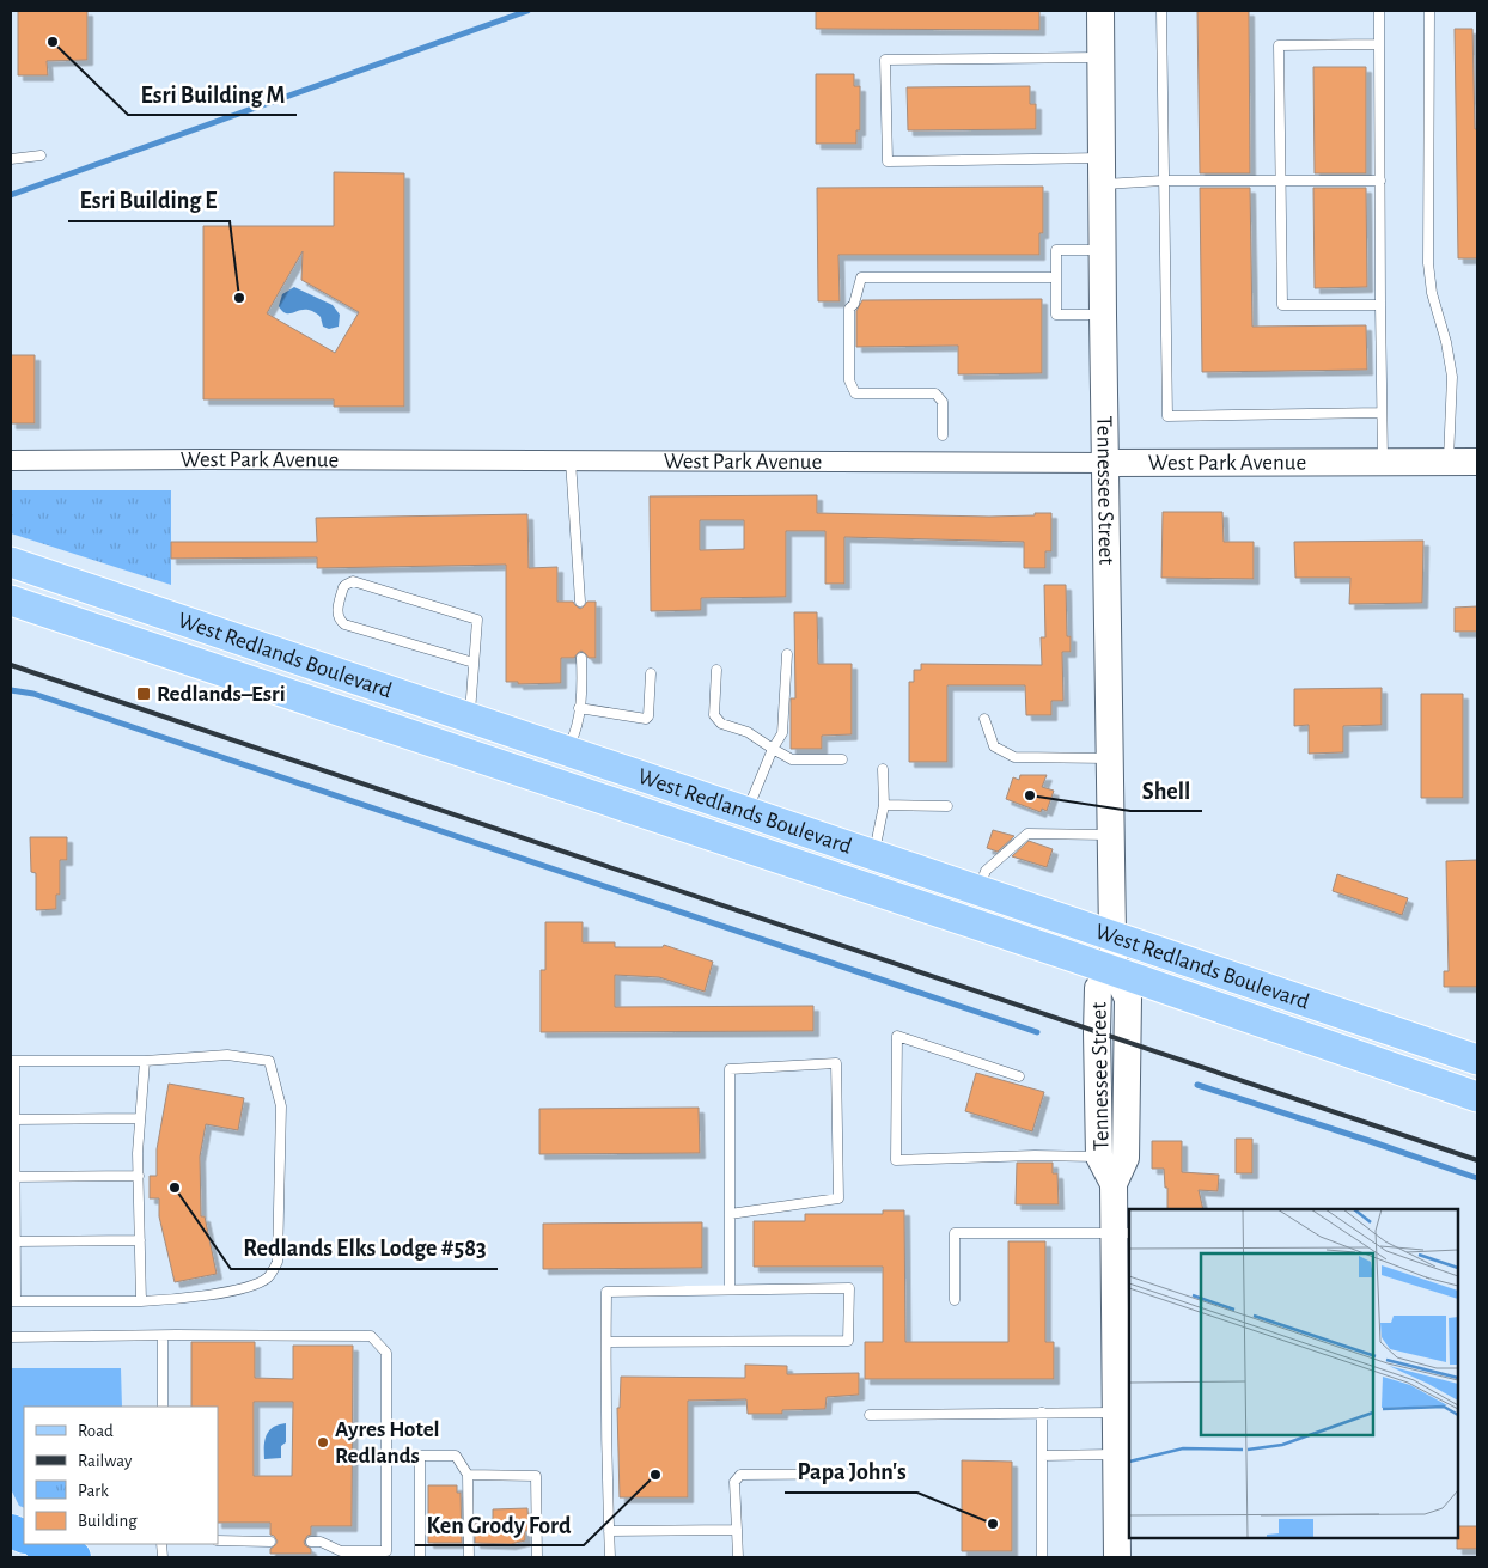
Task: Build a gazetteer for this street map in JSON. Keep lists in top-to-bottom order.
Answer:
{
  "streets": {
    "main road": ["West Park Avenue", "Tennessee Street", "West Redlands Boulevard"]
  },
  "crossings": [
    ["West Park Avenue", "Tennessee Street"],
    ["Tennessee Street", "West Redlands Boulevard"]
  ],
  "places": {
    "other": [
      "Esri Building M",
      "Esri Building E",
      "Shell",
      "Redlands Elks Lodge #583",
      "Ayres Hotel Redlands",
      "Ken Grody Ford",
      "Papa John's"
    ],
    "transit": ["Redlands–Esri"]
  },
  "legend": [
    "Road",
    "Railway",
    "Park",
    "Building"
  ]
}
